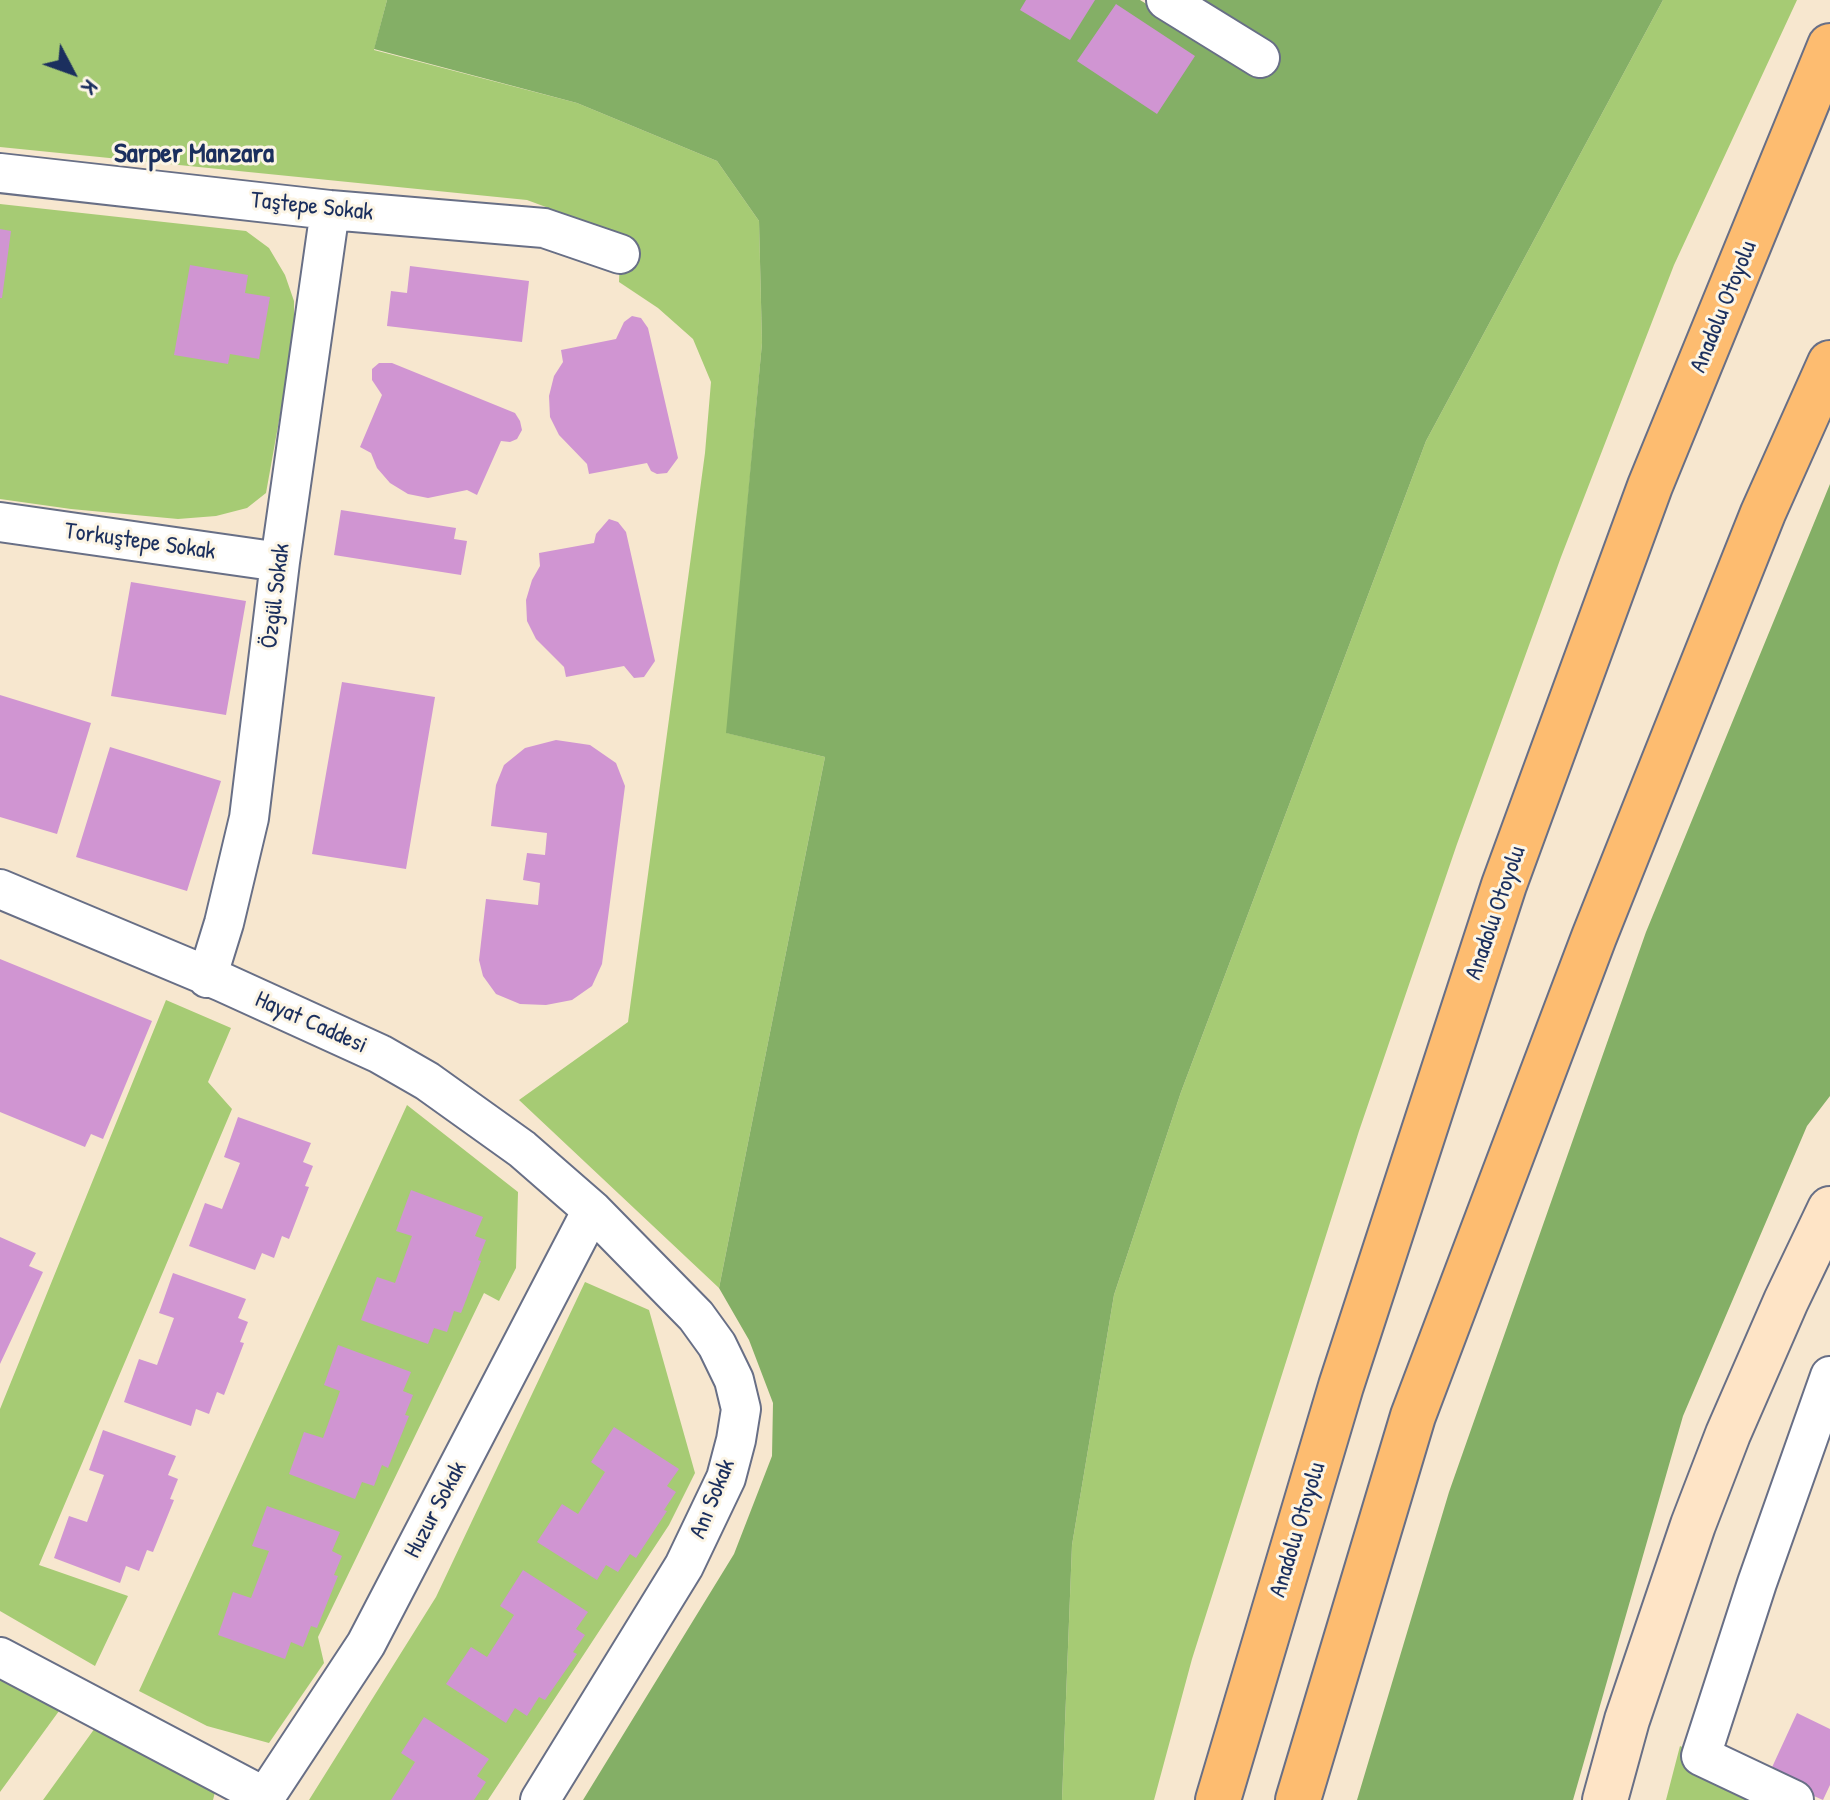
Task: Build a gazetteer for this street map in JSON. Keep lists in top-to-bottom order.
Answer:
{
  "streets": {
    "highway": ["Anadolu Otoyolu"],
    "street": [
      "Taştepe Sokak",
      "Torkuştepe Sokak",
      "Özgül Sokak",
      "Hayat Caddesi",
      "Anı Sokak",
      "Huzur Sokak"
    ]
  },
  "crossings": [
    ["Taştepe Sokak", "Özgül Sokak"],
    ["Torkuştepe Sokak", "Özgül Sokak"],
    ["Özgül Sokak", "Hayat Caddesi"],
    ["Hayat Caddesi", "Anı Sokak"],
    ["Hayat Caddesi", "Huzur Sokak"],
    ["Anı Sokak", "Huzur Sokak"]
  ],
  "districts": ["Sarper Manzara"],
  "north": "bottom right"
}
